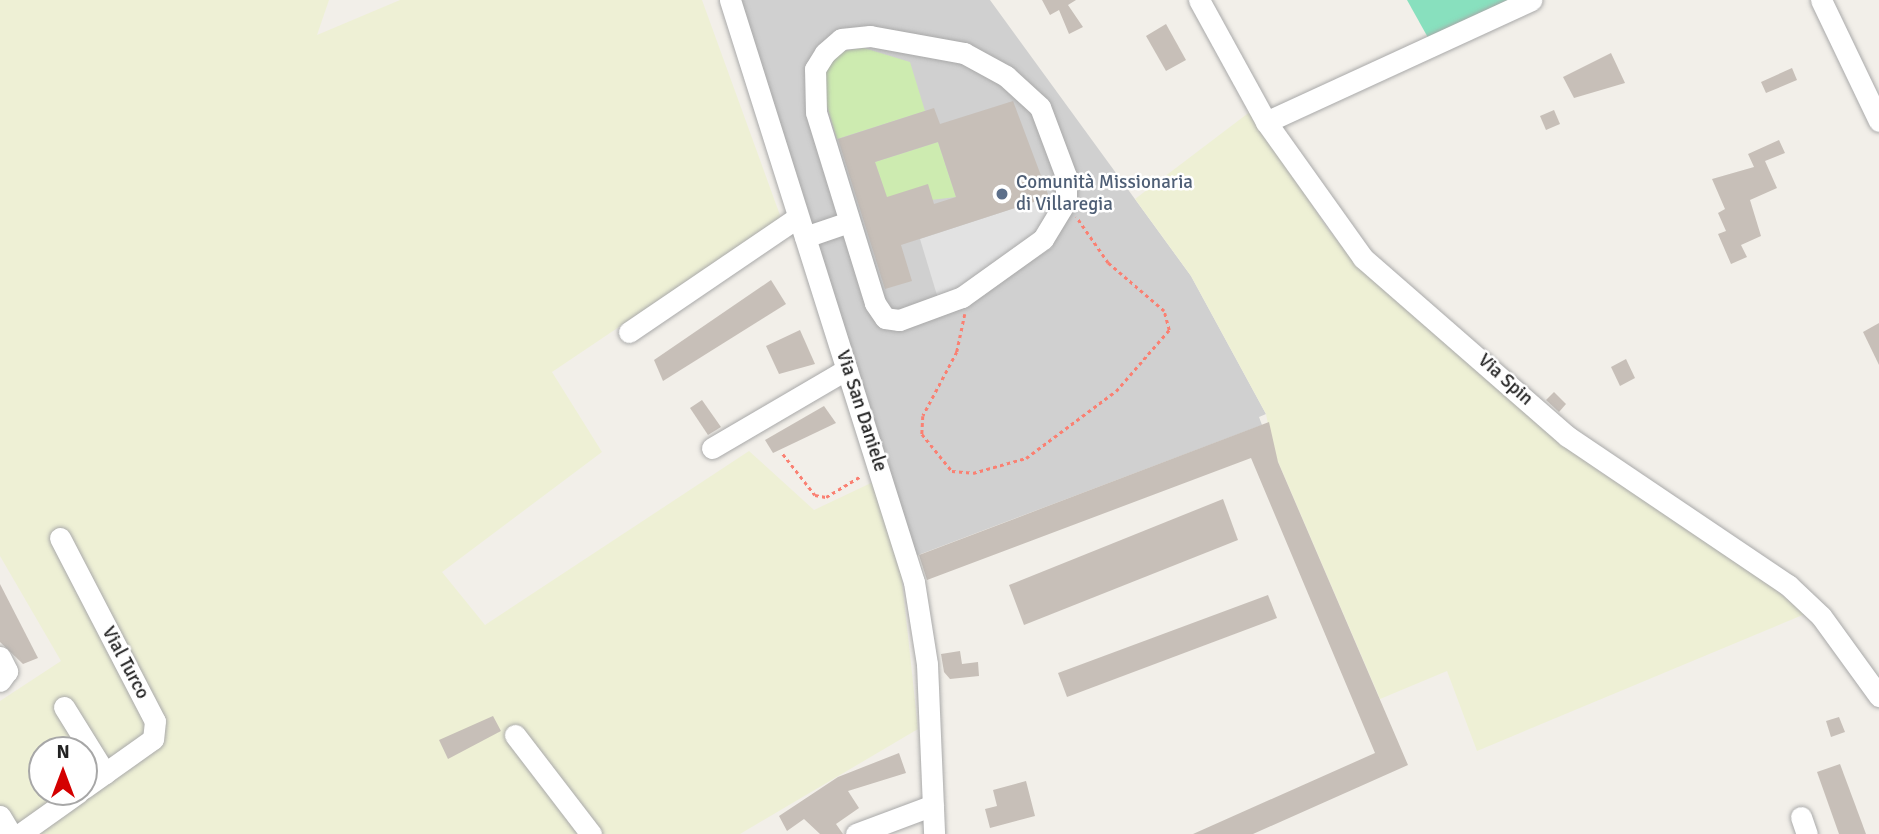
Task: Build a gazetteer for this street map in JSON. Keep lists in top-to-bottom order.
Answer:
{
  "streets": {
    "street": ["Via Spin", "Via San Daniele", "Vial Turco"]
  },
  "places": ["Comunità Missionaria di Villaregia"],
  "north": "top"
}
